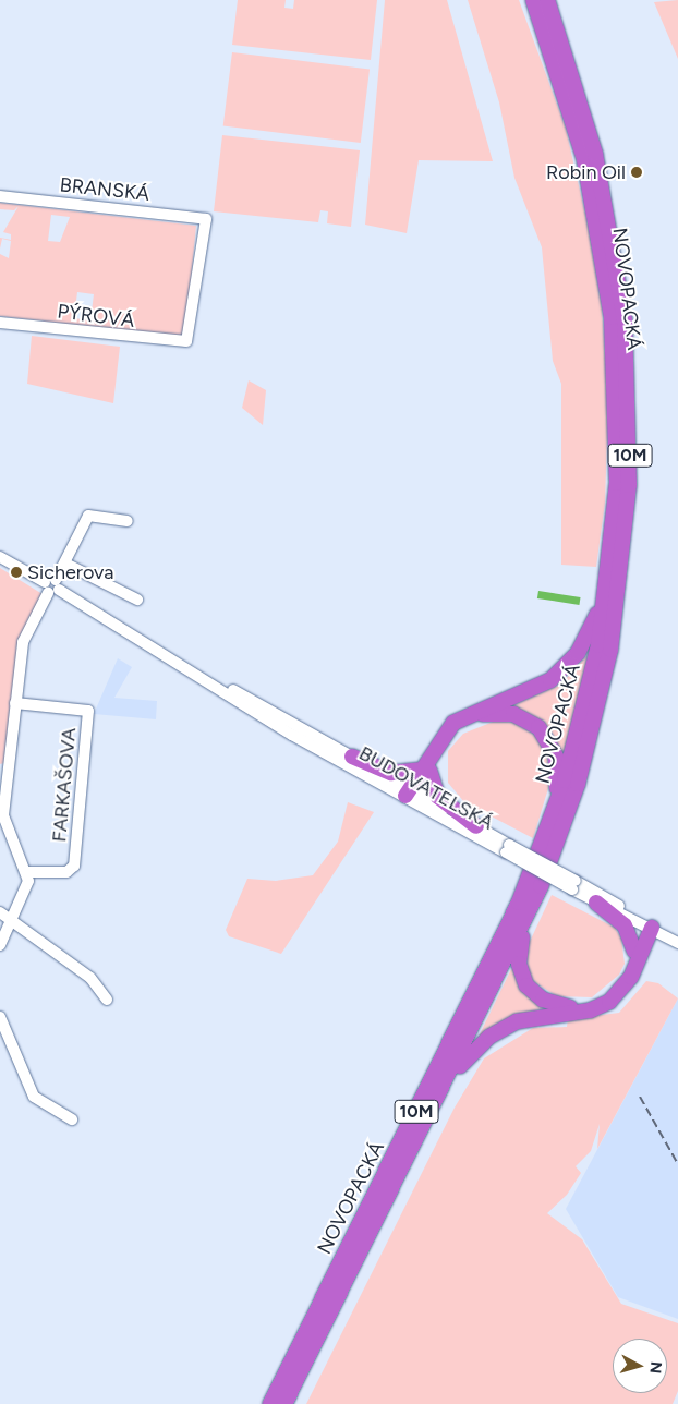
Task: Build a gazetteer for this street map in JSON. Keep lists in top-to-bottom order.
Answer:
{
  "streets": {
    "highway": ["NOVOPACKÁ", "10M"],
    "street": [
      "BRANSKÁ",
      "PÝROVÁ",
      "FARKAŠOVA",
      "BUDOVATELSKÁ"
    ]
  },
  "crossings": [
    ["BRANSKÁ", "PÝROVÁ"]
  ],
  "places": ["Robin Oil", "Sicherova"],
  "north": "right"
}
